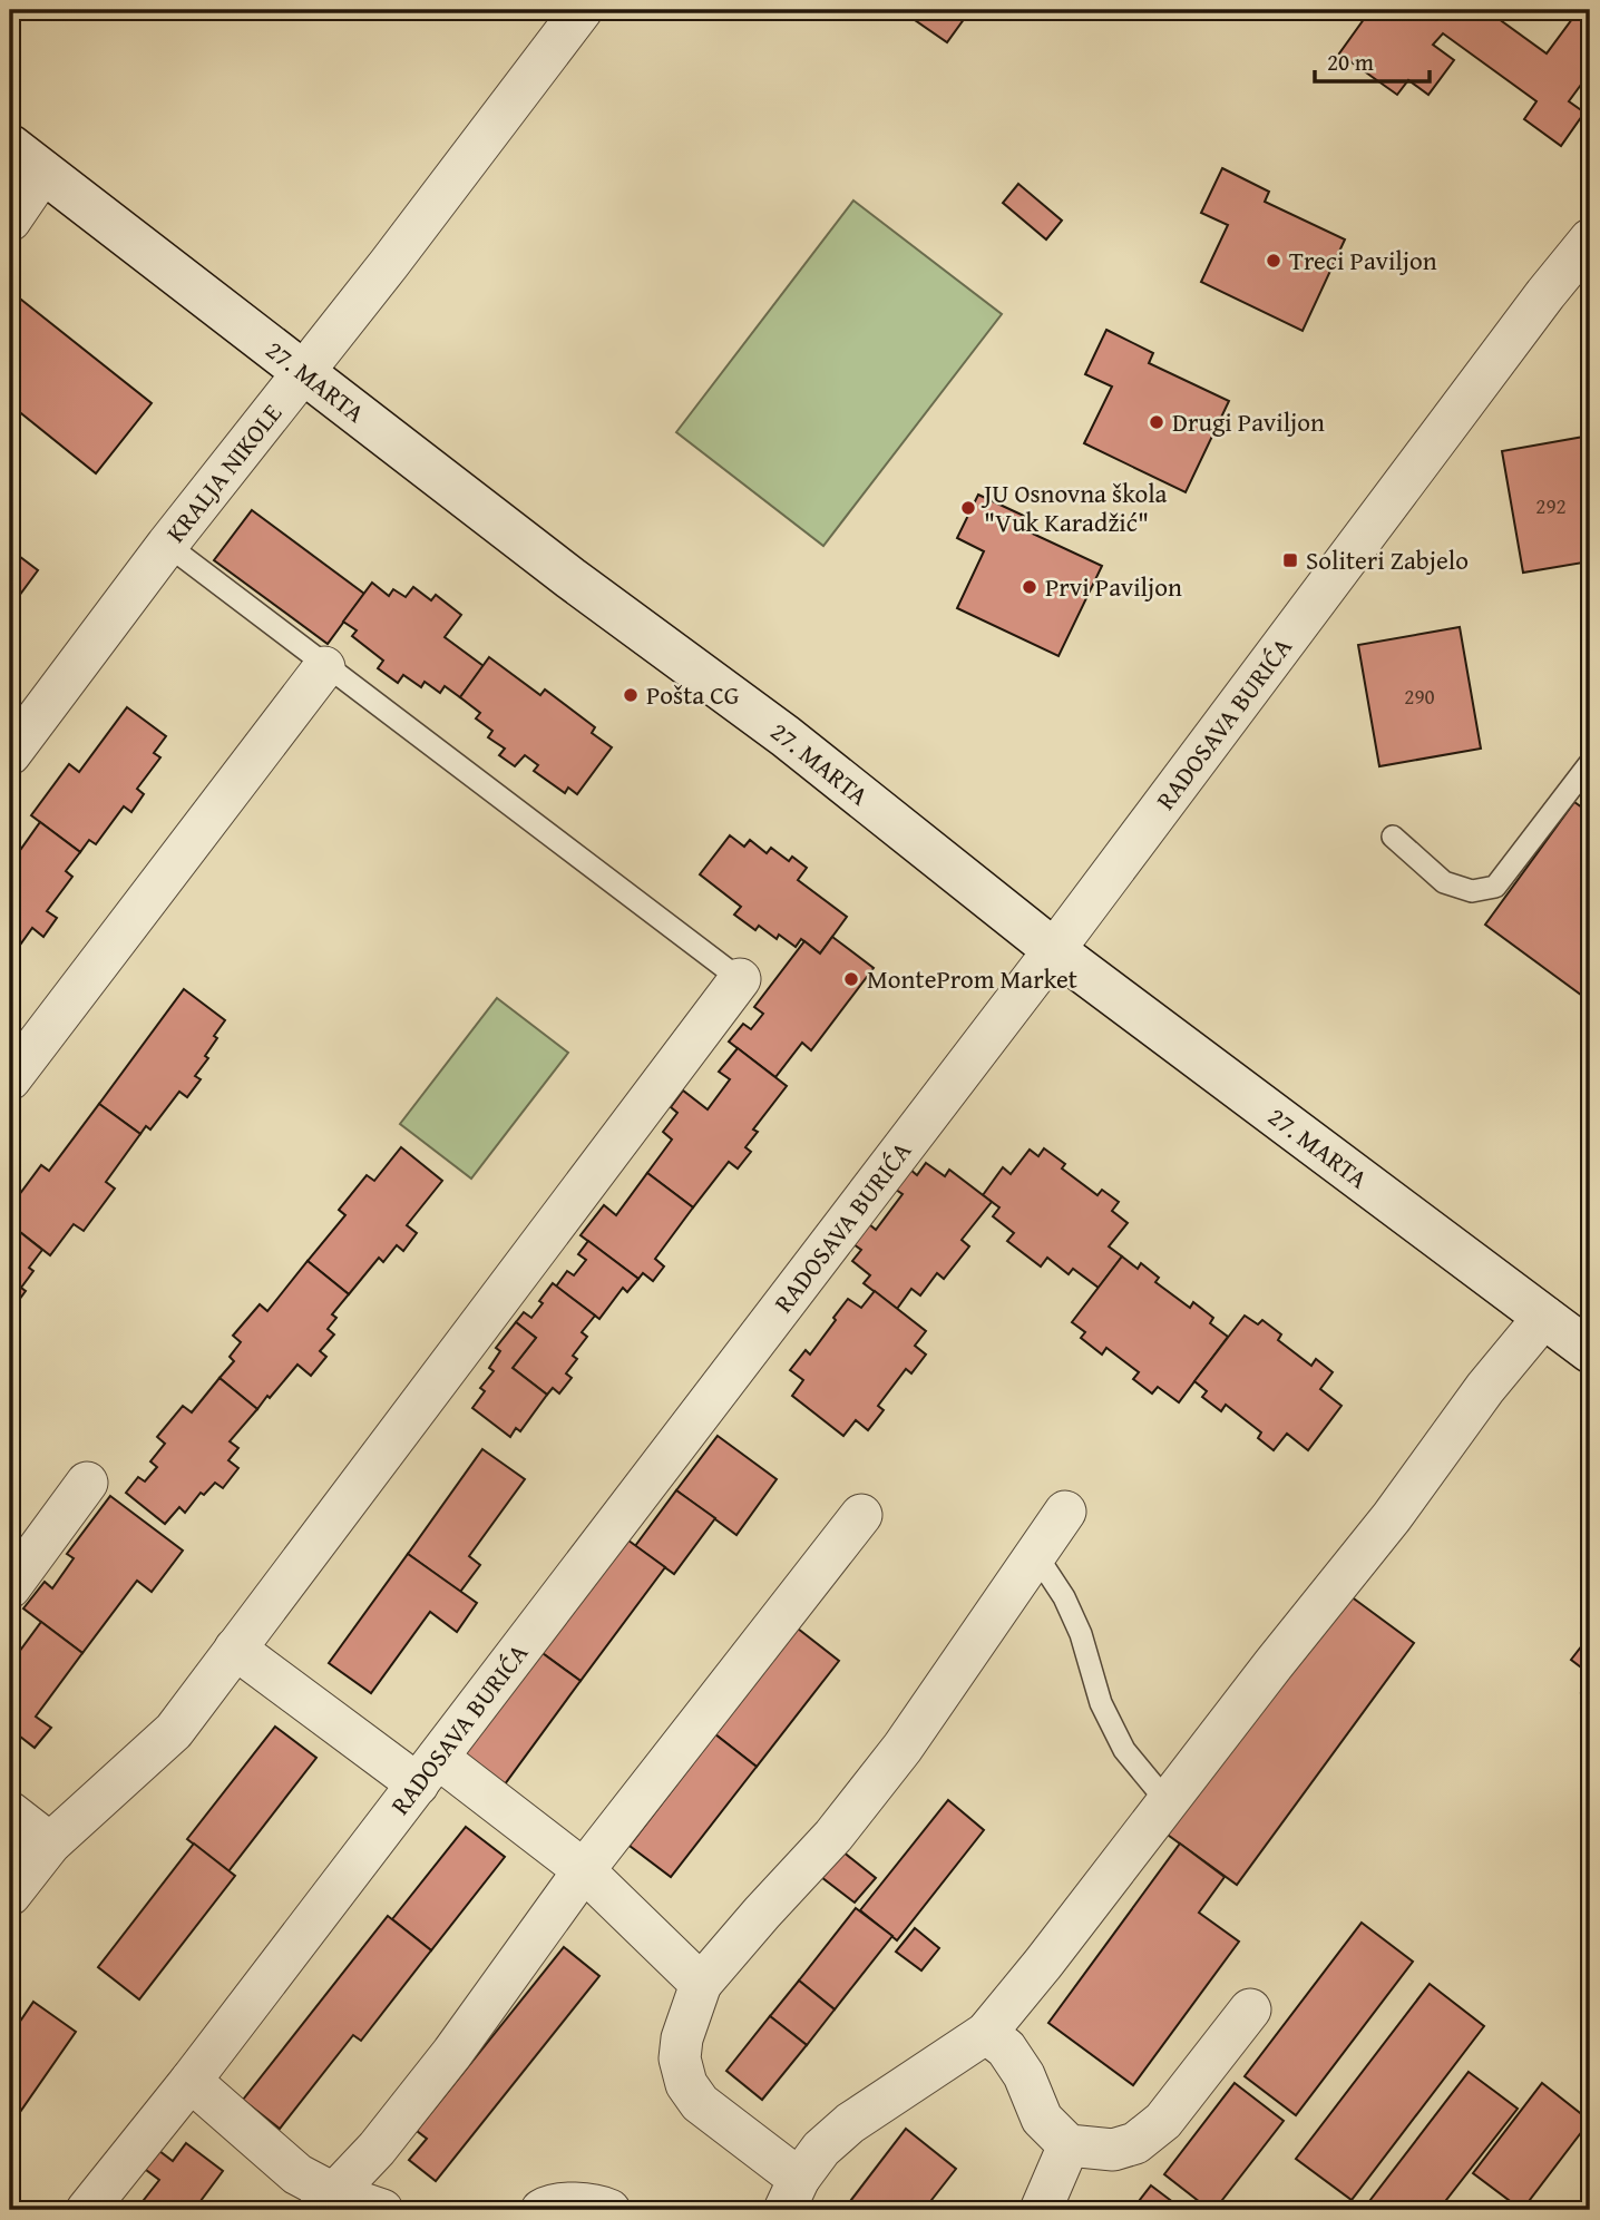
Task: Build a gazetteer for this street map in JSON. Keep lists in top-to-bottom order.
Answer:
{
  "streets": {
    "street": ["27. MARTA", "KRALJA NIKOLE", "RADOSAVA BURIĆA"]
  },
  "crossings": [
    ["27. MARTA", "KRALJA NIKOLE"],
    ["27. MARTA", "RADOSAVA BURIĆA"]
  ],
  "places": {
    "other": [
      "Treci Paviljon",
      "Drugi Paviljon",
      "JU Osnovna škola \"Vuk Karadžić\"",
      "Prvi Paviljon",
      "Pošta CG",
      "MonteProm Market"
    ],
    "transit": ["Soliteri Zabjelo"]
  },
  "house_numbers": ["292", "290"],
  "scale_bar": "20 m"
}
